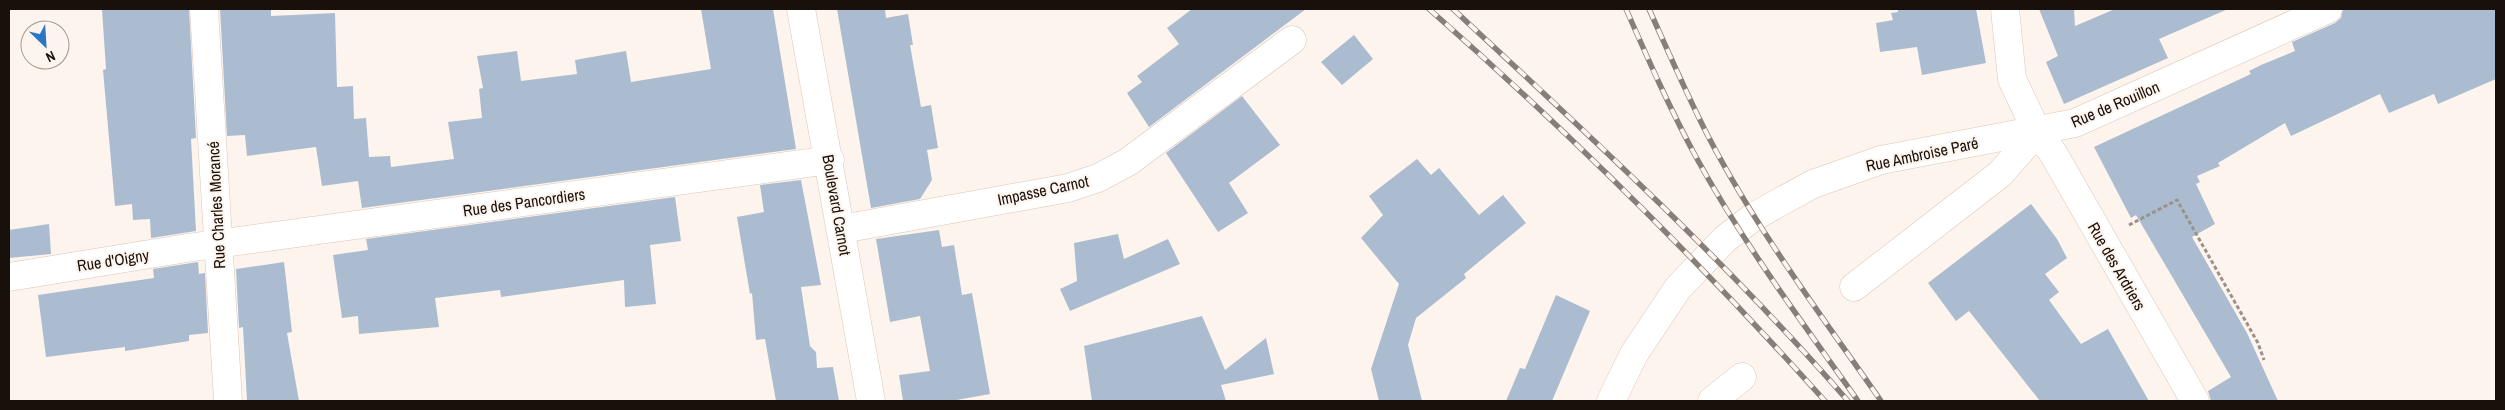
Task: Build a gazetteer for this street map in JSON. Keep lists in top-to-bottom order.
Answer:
{
  "streets": {
    "street": [
      "Rue de Rouillon",
      "Rue Ambroise Paré",
      "Impasse Carnot",
      "Rue des Pancordiers",
      "Rue Charles Morancé",
      "Boulevard Carnot",
      "Rue d'Oigny",
      "Rue des Ardriers"
    ]
  },
  "crossings": [
    ["Rue de Rouillon", "Rue Ambroise Paré"],
    ["Rue de Rouillon", "Rue des Ardriers"],
    ["Rue Ambroise Paré", "Rue des Ardriers"],
    ["Impasse Carnot", "Boulevard Carnot"],
    ["Rue des Pancordiers", "Rue Charles Morancé"],
    ["Rue des Pancordiers", "Boulevard Carnot"],
    ["Rue des Pancordiers", "Rue d'Oigny"],
    ["Rue Charles Morancé", "Rue d'Oigny"]
  ],
  "north": "bottom right"
}
